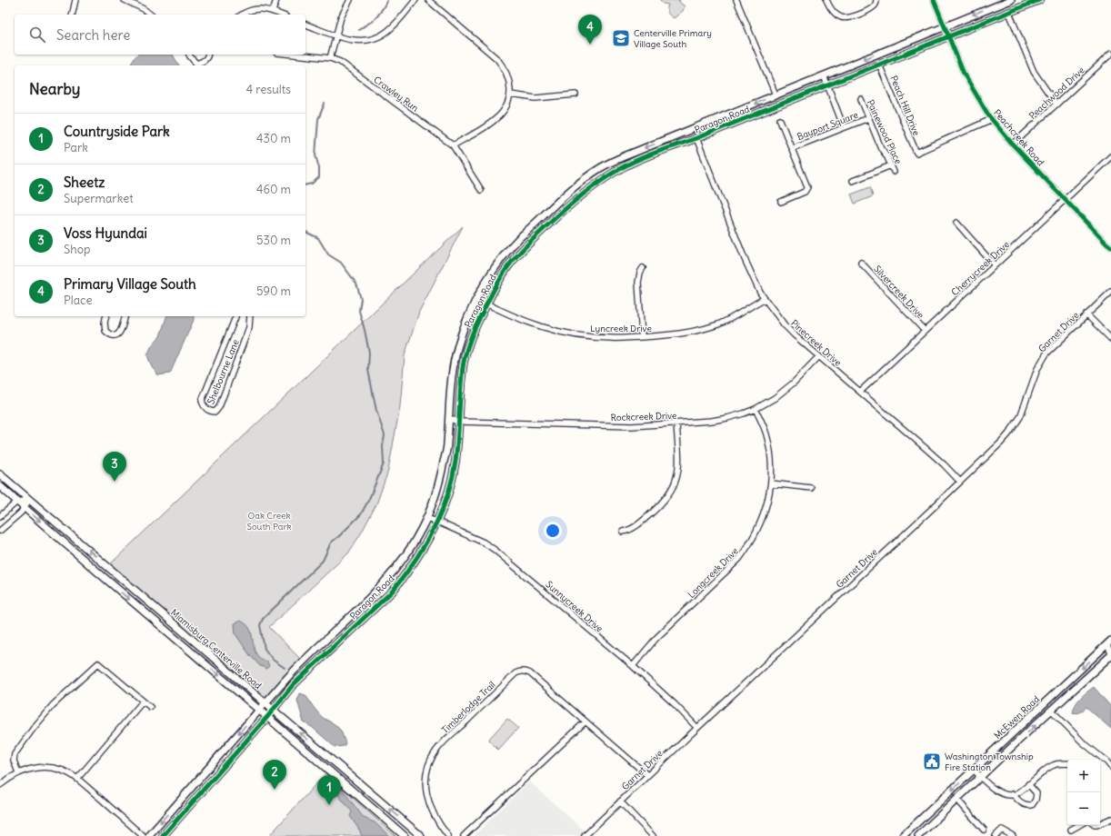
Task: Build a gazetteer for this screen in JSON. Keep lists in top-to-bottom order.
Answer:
{
  "streets": {
    "street": [
      "Peachwood Drive",
      "Crawley Run",
      "Peach Hill Drive",
      "Paragon Road",
      "Bayport Square",
      "Painewood Place",
      "Peachcreek Road",
      "Cherrycreek Drive",
      "Silvercreek Drive",
      "Lyncreek Drive",
      "Garnet Drive",
      "Pinecreek Drive",
      "Shelbourne Lane",
      "Rockcreek Drive",
      "Longcreek Drive",
      "Sunnycreek Drive",
      "Miamisburg Centerville Road",
      "Timberlodge Trail",
      "McEwen Road"
    ]
  },
  "crossings": [
    ["Peachwood Drive", "Peachcreek Road"],
    ["Peach Hill Drive", "Paragon Road"],
    ["Peach Hill Drive", "Peachcreek Road"],
    ["Paragon Road", "Peachcreek Road"],
    ["Paragon Road", "Lyncreek Drive"],
    ["Paragon Road", "Pinecreek Drive"],
    ["Paragon Road", "Rockcreek Drive"],
    ["Paragon Road", "Sunnycreek Drive"],
    ["Paragon Road", "Miamisburg Centerville Road"],
    ["Bayport Square", "Painewood Place"],
    ["Peachcreek Road", "Cherrycreek Drive"],
    ["Cherrycreek Drive", "Silvercreek Drive"],
    ["Cherrycreek Drive", "Pinecreek Drive"],
    ["Lyncreek Drive", "Pinecreek Drive"],
    ["Garnet Drive", "Pinecreek Drive"],
    ["Garnet Drive", "Sunnycreek Drive"],
    ["Garnet Drive", "Timberlodge Trail"],
    ["Pinecreek Drive", "Rockcreek Drive"],
    ["Rockcreek Drive", "Longcreek Drive"],
    ["Longcreek Drive", "Sunnycreek Drive"]
  ],
  "parks": ["Oak Creek South Park"],
  "places": {
    "school or university": ["Centerville Primary Village South"],
    "public building": ["Washington Township Fire Station"]
  },
  "page": {
    "pins": [
      "4",
      "3",
      "2",
      "1"
    ],
    "search": "Search here",
    "heading": ["Nearby", "4 results"],
    "list": [
      {
        "mark": "1",
        "name": "Countryside Park",
        "note": "Park",
        "value": "430 m"
      },
      {
        "mark": "2",
        "name": "Sheetz",
        "note": "Supermarket",
        "value": "460 m"
      },
      {
        "mark": "3",
        "name": "Voss Hyundai",
        "note": "Shop",
        "value": "530 m"
      },
      {
        "mark": "4",
        "name": "Primary Village South",
        "note": "Place",
        "value": "590 m"
      }
    ],
    "map_buttons": ["+", "−"]
  }
}
